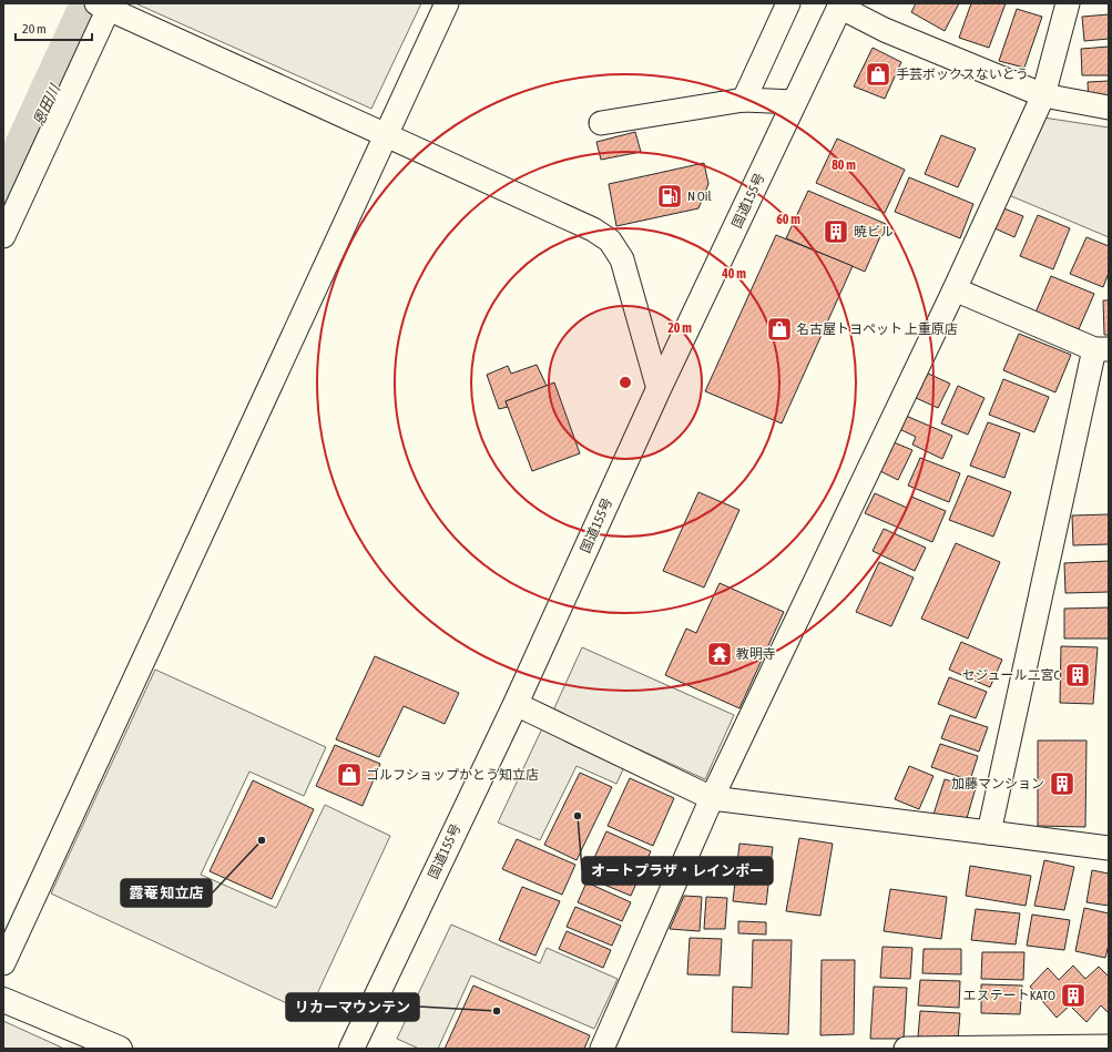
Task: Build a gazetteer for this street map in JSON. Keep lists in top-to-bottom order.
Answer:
{
  "streets": {
    "main road": ["国道155号"]
  },
  "water": ["恩田川"],
  "places": {
    "shop": ["手芸ボックスないとう", "名古屋トヨペット 上重原店", "ゴルフショップかとう知立店"],
    "fuel station": ["N Oil"],
    "building": [
      "暁ビル",
      "セジュール二宮C",
      "加藤マンション",
      "エステートKATO"
    ],
    "temple": ["教明寺"],
    "other": ["オートプラザ・レインボー", "露菴 知立店", "リカーマウンテン"]
  },
  "scale_bar": "20 m",
  "rings": [
    "80 m",
    "60 m",
    "40 m",
    "20 m"
  ]
}
